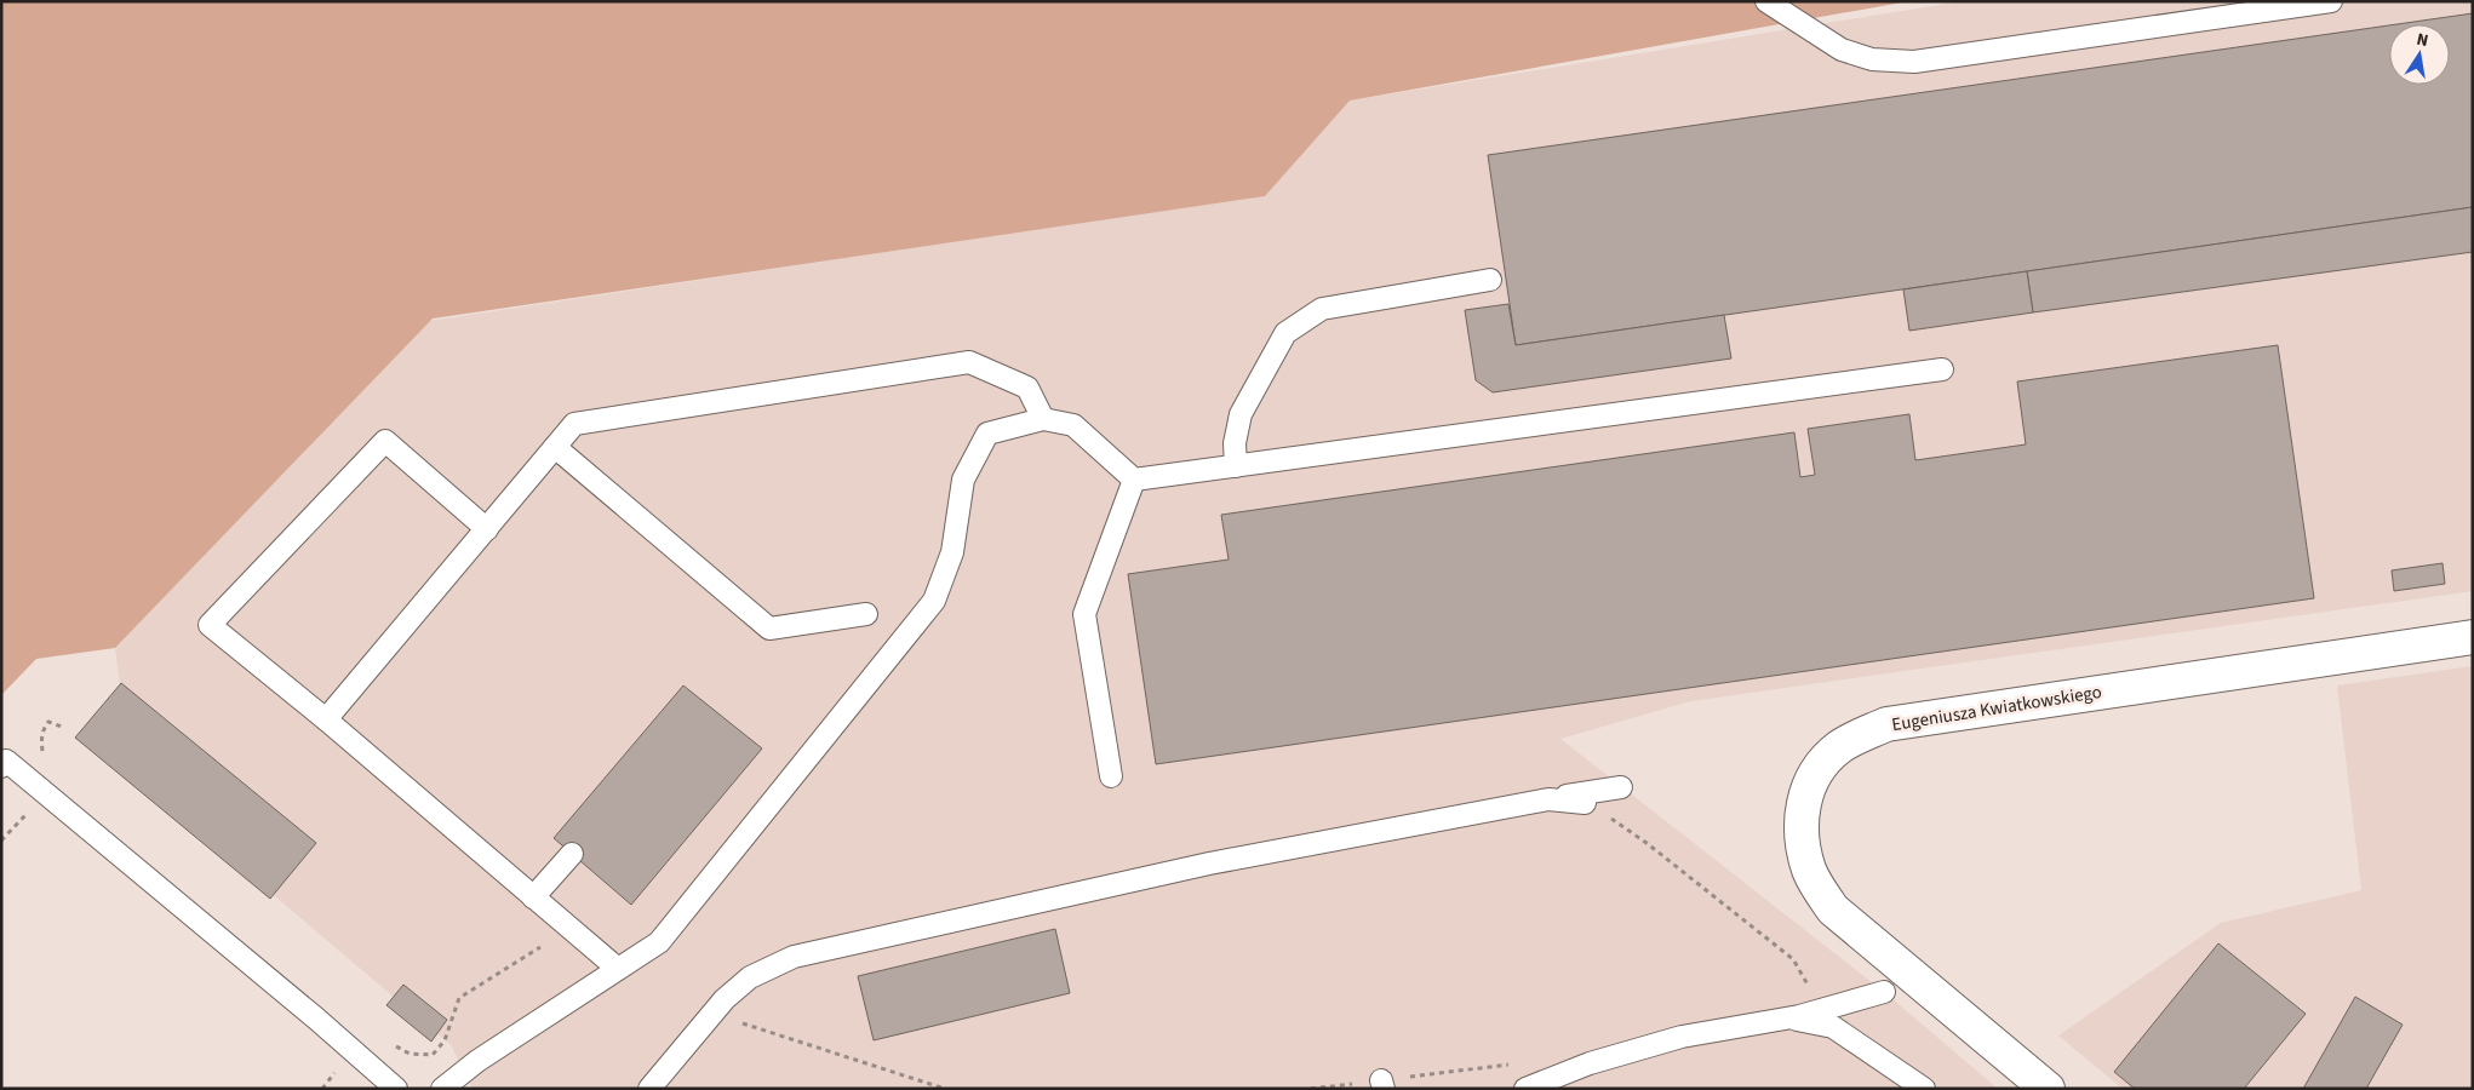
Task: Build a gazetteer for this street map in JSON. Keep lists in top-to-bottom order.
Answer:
{
  "streets": {
    "street": ["Eugeniusza Kwiatkowskiego"]
  },
  "north": "top"
}
